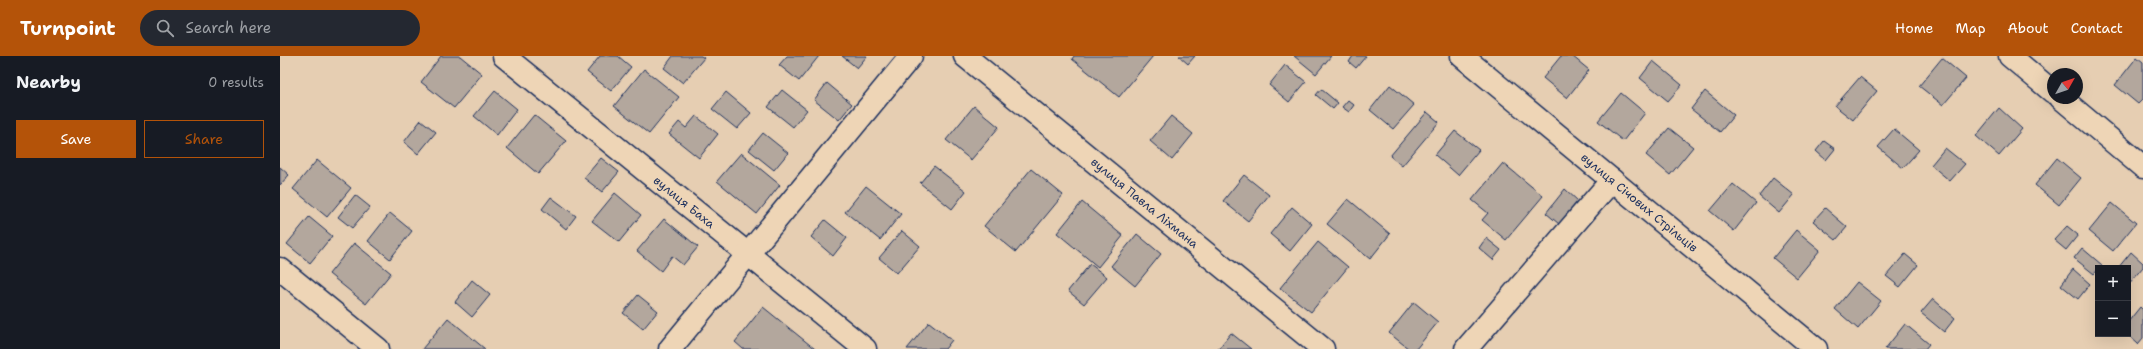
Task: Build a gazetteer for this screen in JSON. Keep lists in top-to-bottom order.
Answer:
{
  "streets": {
    "street": ["вулиця Баха", "вулиця Павла Ліхмана", "вулиця Січових Стрільців"]
  },
  "north": "top right",
  "page": {
    "header": "Turnpoint",
    "search": "Search here",
    "nav": [
      "Home",
      "Map",
      "About",
      "Contact"
    ],
    "heading": ["Nearby", "0 results"],
    "buttons": ["Save", "Share"],
    "map_buttons": ["+", "−"]
  }
}
